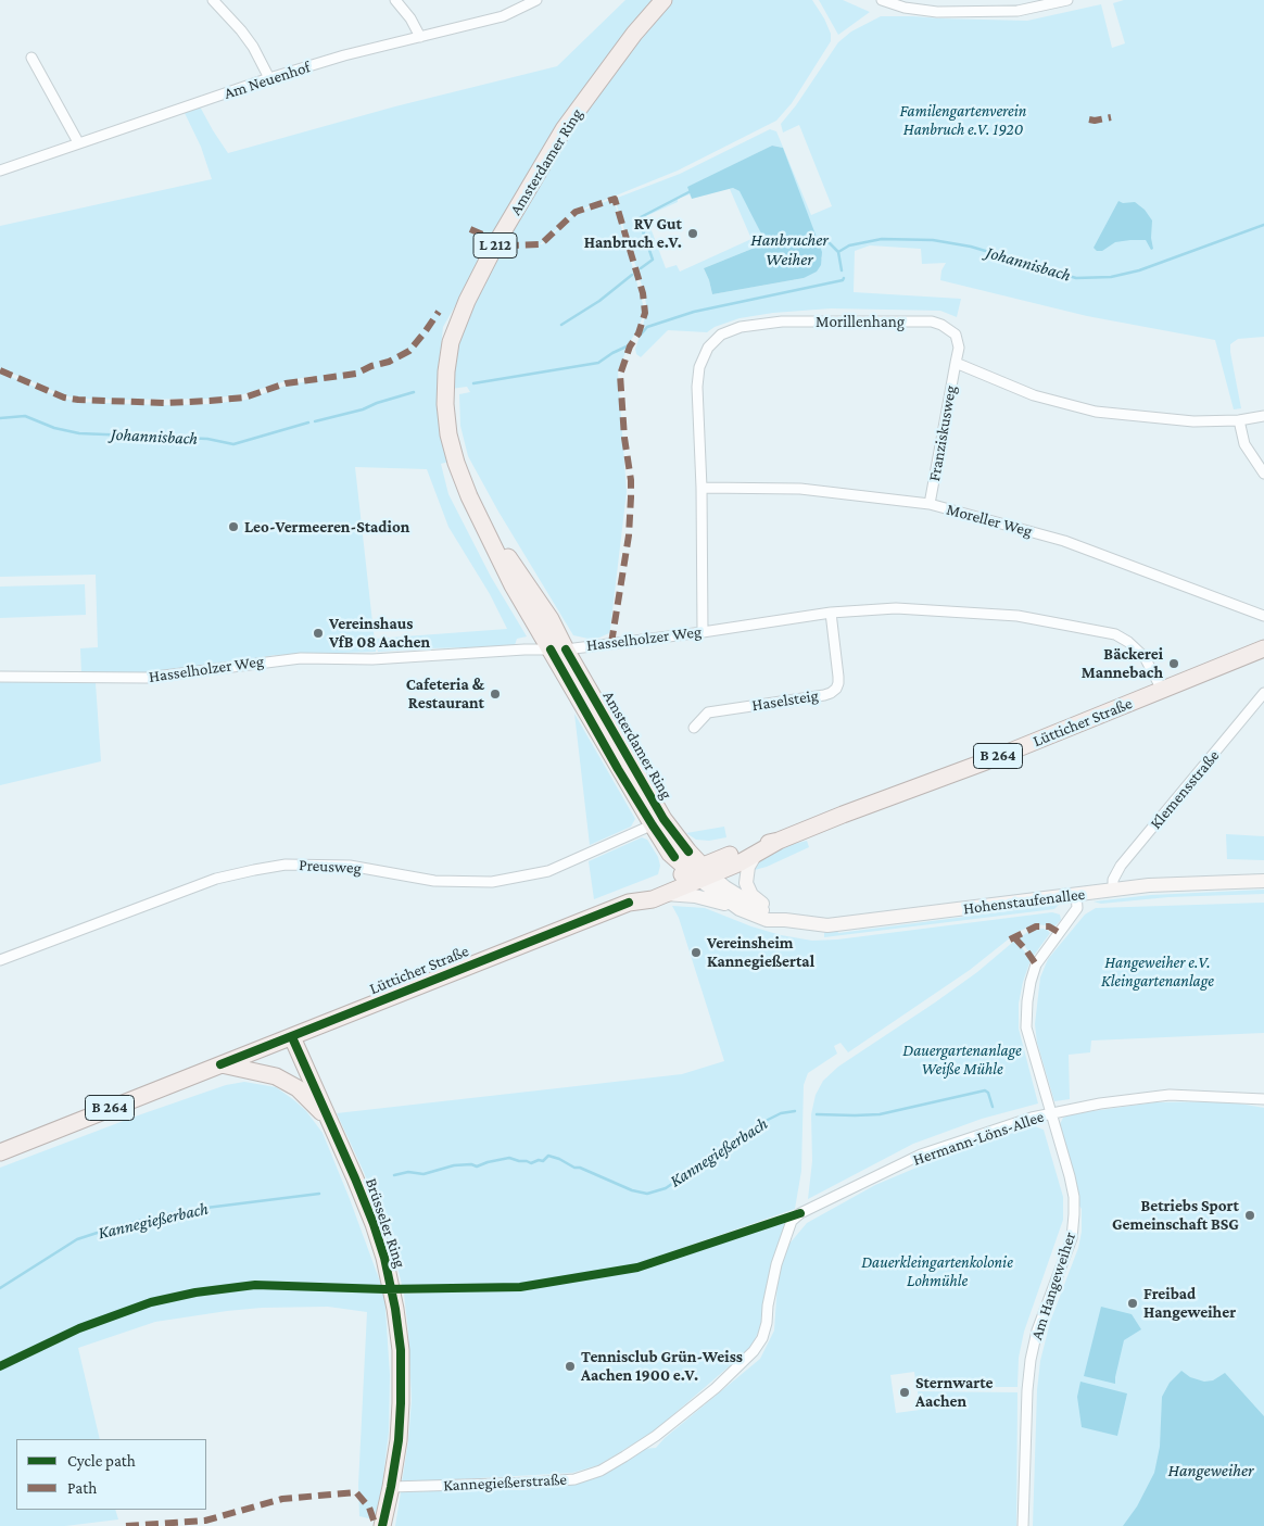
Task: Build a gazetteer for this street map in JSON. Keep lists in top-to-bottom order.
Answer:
{
  "streets": {
    "main road": [
      "Amsterdamer Ring",
      "L 212",
      "Lütticher Straße",
      "B 264",
      "Hohenstaufenallee",
      "Brüsseler Ring"
    ],
    "street": [
      "Am Neuenhof",
      "Morillenhang",
      "Franziskusweg",
      "Moreller Weg",
      "Hasselholzer Weg",
      "Haselsteig",
      "Klemensstraße",
      "Preusweg",
      "Hermann-Löns-Allee",
      "Am Hangeweiher",
      "Kannegießerstraße"
    ]
  },
  "crossings": [
    ["Amsterdamer Ring", "Hasselholzer Weg"],
    ["Amsterdamer Ring", "Lütticher Straße"],
    ["Amsterdamer Ring", "Preusweg"],
    ["Amsterdamer Ring", "Hohenstaufenallee"],
    ["Morillenhang", "Franziskusweg"],
    ["Morillenhang", "Moreller Weg"],
    ["Morillenhang", "Hasselholzer Weg"],
    ["Franziskusweg", "Moreller Weg"],
    ["Hasselholzer Weg", "Haselsteig"],
    ["Hasselholzer Weg", "Lütticher Straße"],
    ["Lütticher Straße", "Hohenstaufenallee"],
    ["Lütticher Straße", "Brüsseler Ring"],
    ["Klemensstraße", "Hohenstaufenallee"],
    ["Hermann-Löns-Allee", "Am Hangeweiher"],
    ["Hermann-Löns-Allee", "Kannegießerstraße"],
    ["Brüsseler Ring", "Kannegießerstraße"]
  ],
  "water": [
    "Hanbrucher Weiher",
    "Johannisbach",
    "Kannegießerbach",
    "Hangeweiher"
  ],
  "parks": [
    "Familengartenverein Hanbruch e.V. 1920",
    "Hangeweiher e.V. Kleingartenanlage",
    "Dauergartenanlage Weiße Mühle",
    "Dauerkleingartenkolonie Lohmühle"
  ],
  "places": [
    "RV Gut Hanbruch e.V.",
    "Leo-Vermeeren-Stadion",
    "Vereinshaus VfB 08 Aachen",
    "Bäckerei Mannebach",
    "Cafeteria & Restaurant",
    "Vereinsheim Kannegießertal",
    "Betriebs Sport Gemeinschaft BSG",
    "Freibad Hangeweiher",
    "Tennisclub Grün-Weiss Aachen 1900 e.V.",
    "Sternwarte Aachen"
  ],
  "legend": ["Cycle path", "Path"]
}
